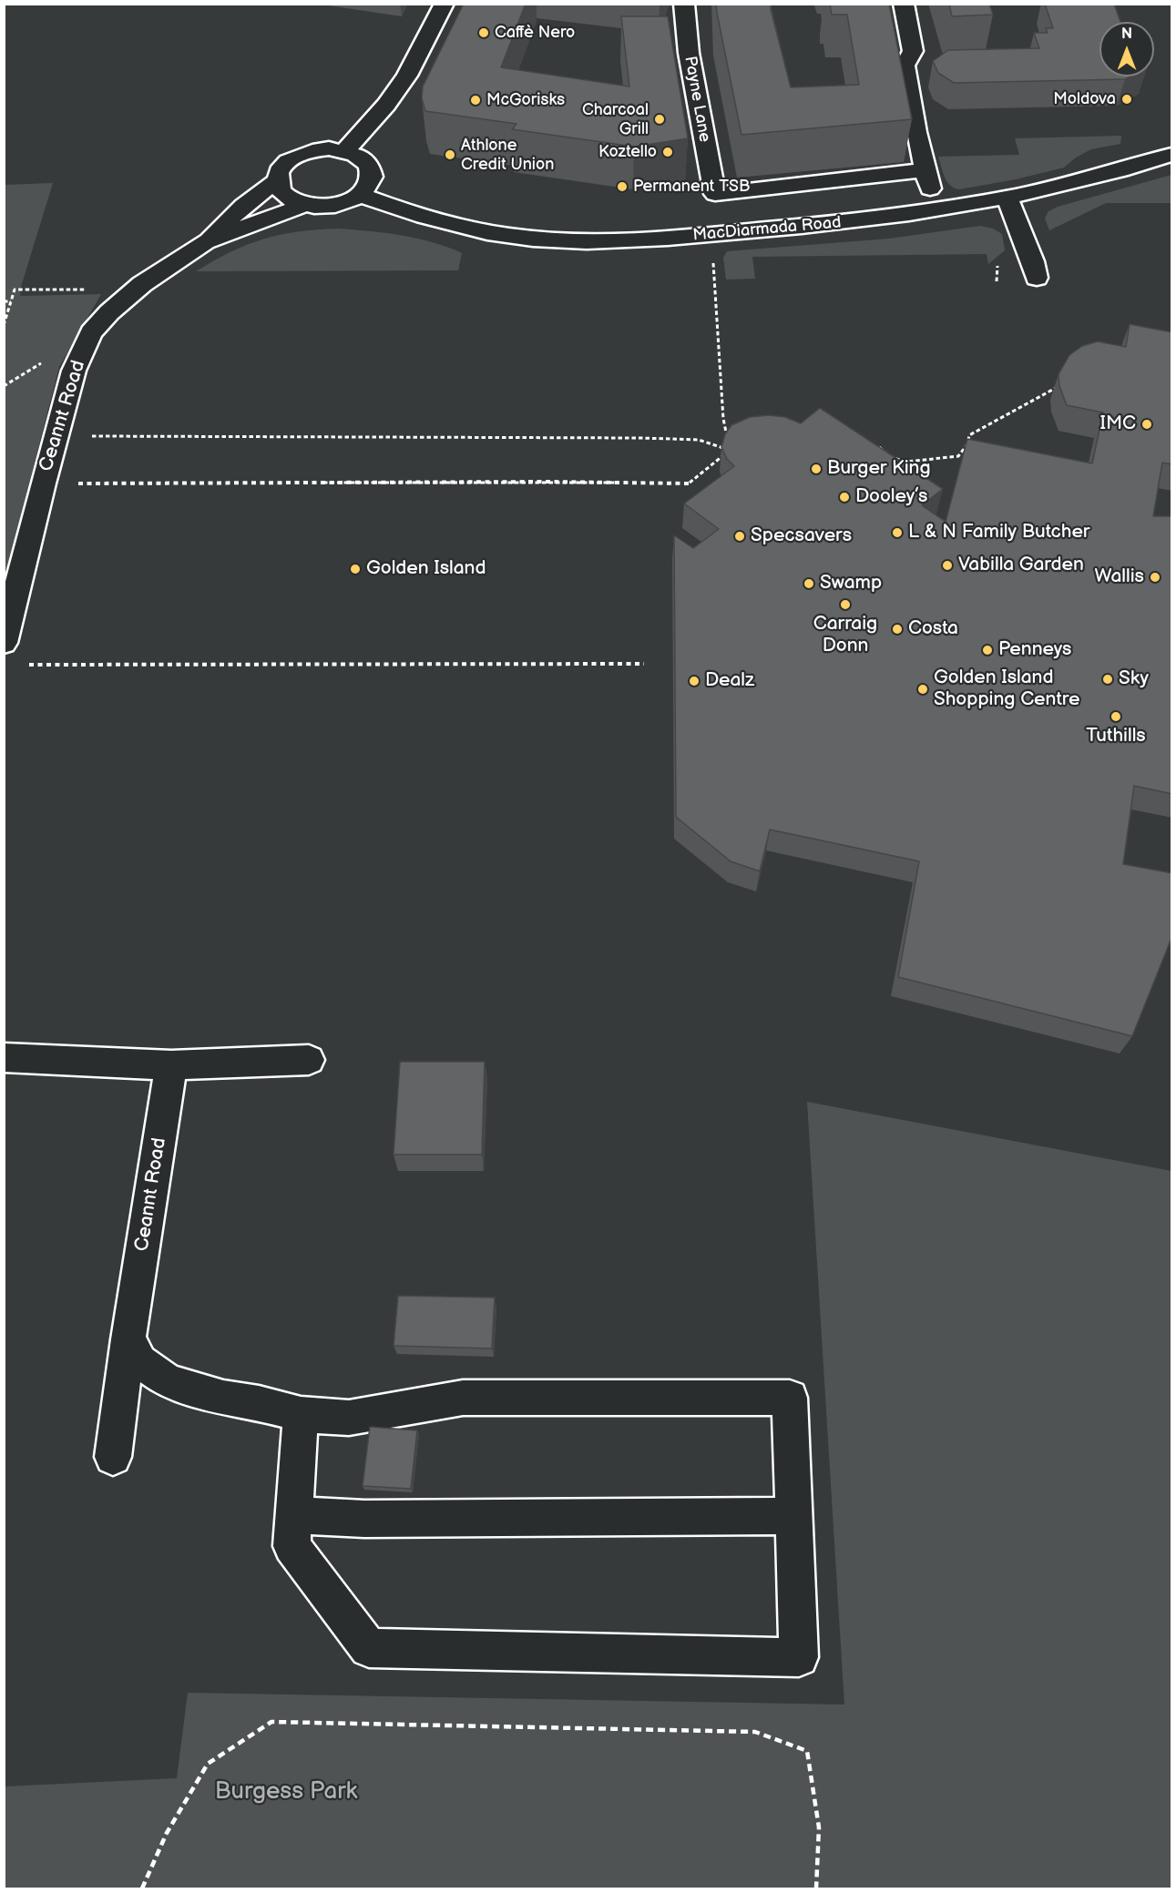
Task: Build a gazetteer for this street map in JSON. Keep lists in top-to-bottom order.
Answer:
{
  "streets": {
    "street": ["Payne Lane", "MacDiarmada Road", "Ceannt Road"]
  },
  "crossings": [
    ["MacDiarmada Road", "Ceannt Road"]
  ],
  "parks": ["Burgess Park"],
  "places": [
    "Caffè Nero",
    "Moldova",
    "McGorisks",
    "Charcoal Grill",
    "Koztello",
    "Athlone Credit Union",
    "Permanent TSB",
    "IMC",
    "Burger King",
    "Dooley’s",
    "L & N Family Butcher",
    "Specsavers",
    "Vabilla Garden",
    "Golden Island",
    "Wallis",
    "Swamp",
    "Carraig Donn",
    "Costa",
    "Penneys",
    "Sky",
    "Dealz",
    "Golden Island Shopping Centre",
    "Tuthills"
  ],
  "north": "top"
}
